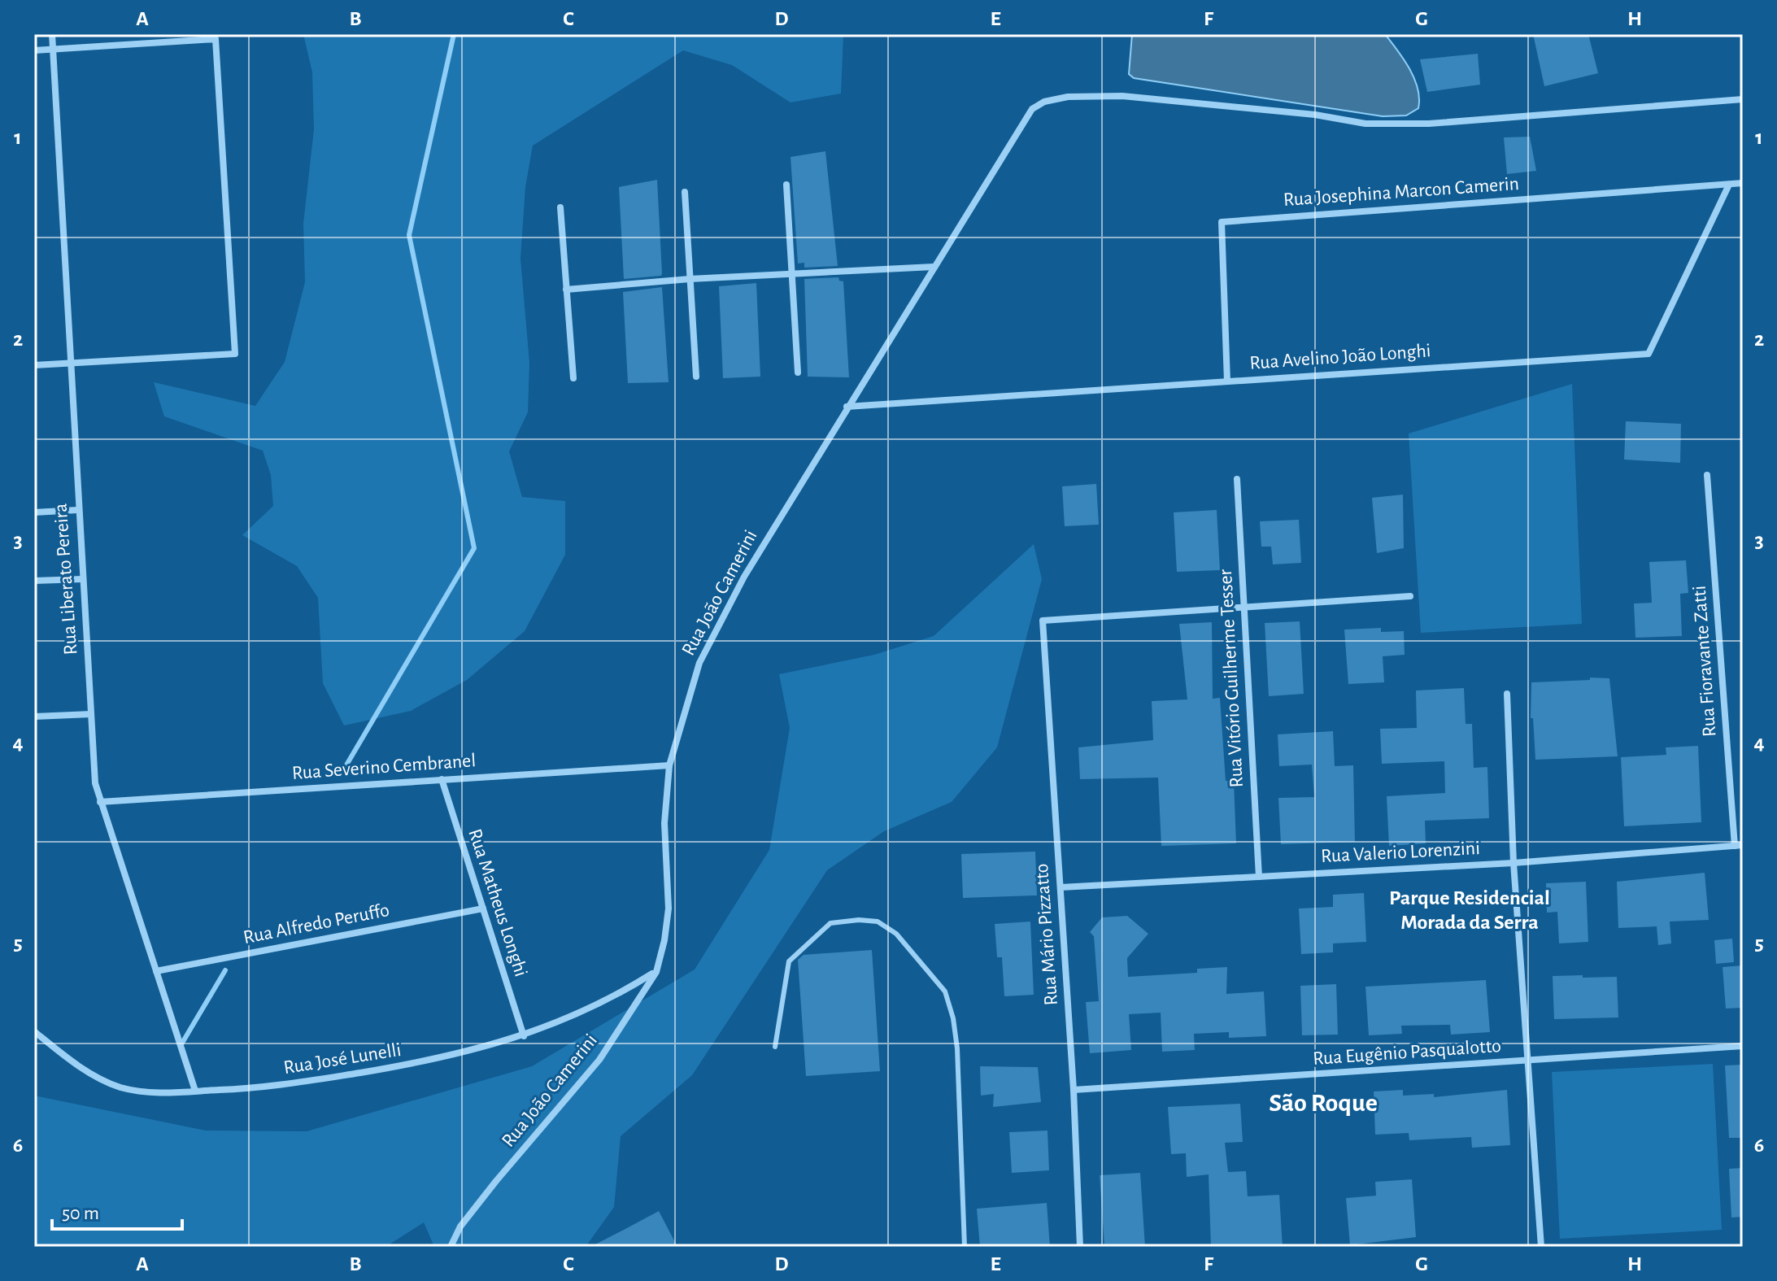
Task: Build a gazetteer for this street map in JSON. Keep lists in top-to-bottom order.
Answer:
{
  "streets": {
    "street": [
      "Rua Josephina Marcon Camerin",
      "Rua Avelino João Longhi",
      "Rua Liberato Pereira",
      "Rua João Camerini",
      "Rua Fioravante Zatti",
      "Rua Vitório Guilherme Tesser",
      "Rua Severino Cembranel",
      "Rua Valerio Lorenzini",
      "Rua Matheus Longhi",
      "Rua Alfredo Peruffo",
      "Rua Mário Pizzatto",
      "Rua Eugênio Pasqualotto",
      "Rua José Lunelli"
    ]
  },
  "crossings": [
    ["Rua Josephina Marcon Camerin", "Rua Avelino João Longhi"],
    ["Rua Avelino João Longhi", "Rua João Camerini"],
    ["Rua Liberato Pereira", "Rua Severino Cembranel"],
    ["Rua Liberato Pereira", "Rua Alfredo Peruffo"],
    ["Rua Liberato Pereira", "Rua José Lunelli"],
    ["Rua João Camerini", "Rua Severino Cembranel"],
    ["Rua João Camerini", "Rua José Lunelli"],
    ["Rua Fioravante Zatti", "Rua Valerio Lorenzini"],
    ["Rua Vitório Guilherme Tesser", "Rua Valerio Lorenzini"],
    ["Rua Vitório Guilherme Tesser", "Rua Mário Pizzatto"],
    ["Rua Severino Cembranel", "Rua Matheus Longhi"],
    ["Rua Valerio Lorenzini", "Rua Mário Pizzatto"],
    ["Rua Matheus Longhi", "Rua Alfredo Peruffo"],
    ["Rua Matheus Longhi", "Rua José Lunelli"],
    ["Rua Mário Pizzatto", "Rua Eugênio Pasqualotto"]
  ],
  "districts": ["Parque Residencial Morada da Serra", "São Roque"],
  "scale_bar": "50 m",
  "grid": {
    "columns": [
      "A",
      "B",
      "C",
      "D",
      "E",
      "F",
      "G",
      "H"
    ],
    "rows": [
      "1",
      "2",
      "3",
      "4",
      "5",
      "6"
    ]
  }
}
